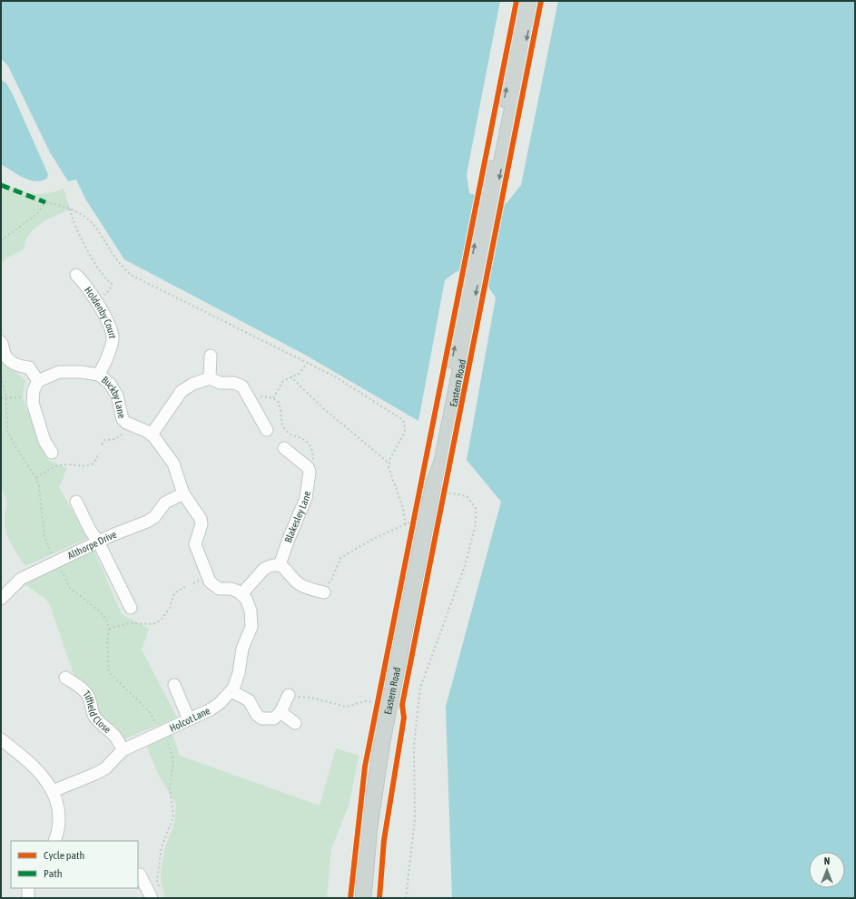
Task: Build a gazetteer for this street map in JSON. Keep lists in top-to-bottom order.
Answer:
{
  "streets": {
    "main road": ["Eastern Road"],
    "street": [
      "Holdenby Court",
      "Buckby Lane",
      "Blakesley Lane",
      "Althorpe Drive",
      "Tiffield Close",
      "Holcot Lane"
    ]
  },
  "crossings": [
    ["Holdenby Court", "Buckby Lane"],
    ["Buckby Lane", "Althorpe Drive"],
    ["Buckby Lane", "Holcot Lane"],
    ["Tiffield Close", "Holcot Lane"]
  ],
  "legend": ["Cycle path", "Path"],
  "north": "top"
}
